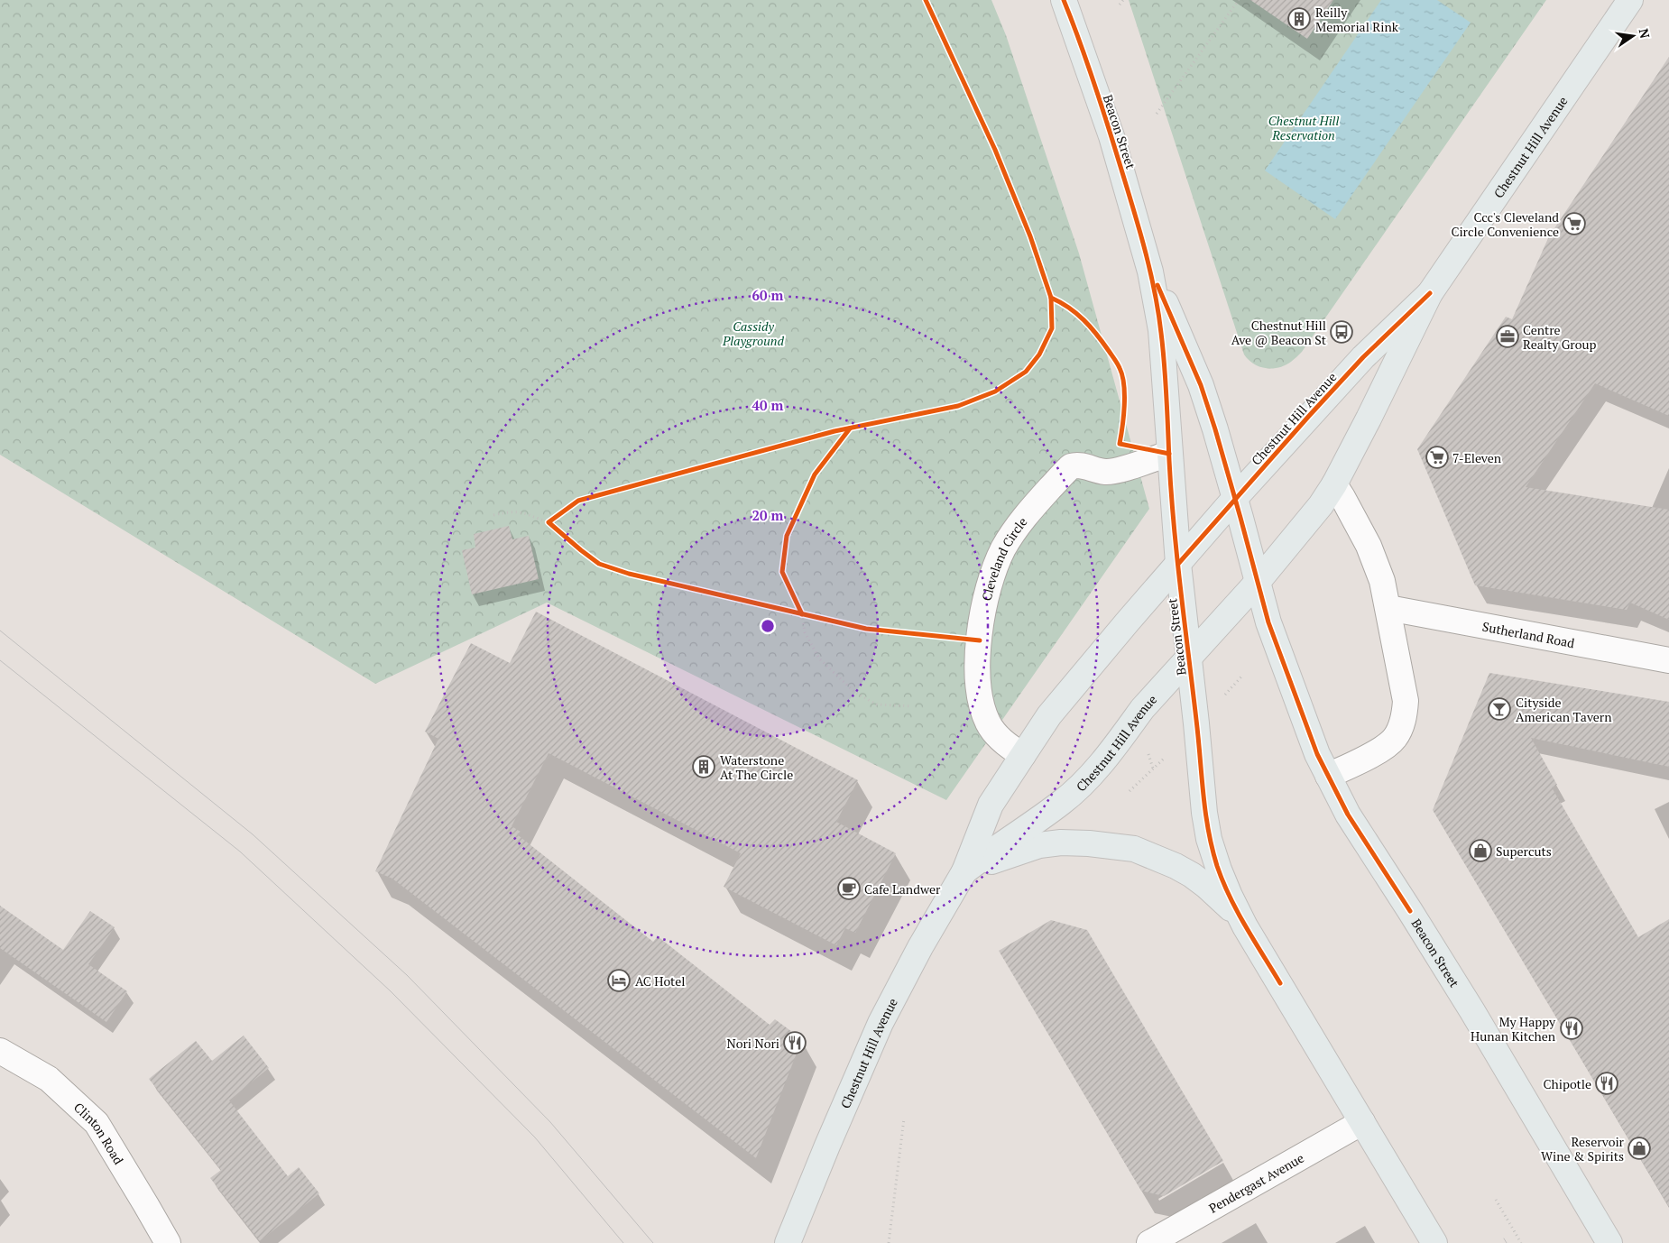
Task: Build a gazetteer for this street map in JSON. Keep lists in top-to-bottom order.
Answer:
{
  "streets": {
    "main road": ["Beacon Street", "Chestnut Hill Avenue"],
    "street": [
      "Cleveland Circle",
      "Sutherland Road",
      "Clinton Road",
      "Pendergast Avenue"
    ]
  },
  "crossings": [
    ["Beacon Street", "Chestnut Hill Avenue"],
    ["Beacon Street", "Cleveland Circle"],
    ["Beacon Street", "Pendergast Avenue"],
    ["Chestnut Hill Avenue", "Cleveland Circle"]
  ],
  "parks": ["Chestnut Hill Reservation", "Cassidy Playground"],
  "places": {
    "building": ["Reilly Memorial Rink", "Waterstone At The Circle"],
    "supermarket": ["Ccc's Cleveland Circle Convenience", "7-Eleven"],
    "bus stop": ["Chestnut Hill Ave @ Beacon St"],
    "office": ["Centre Realty Group"],
    "bar": ["Cityside American Tavern"],
    "shop": ["Supercuts", "Reservoir Wine & Spirits"],
    "cafe": ["Cafe Landwer"],
    "hotel": ["AC Hotel"],
    "restaurant": ["My Happy Hunan Kitchen", "Nori Nori", "Chipotle"]
  },
  "north": "right",
  "rings": ["60 m", "40 m", "20 m"]
}
